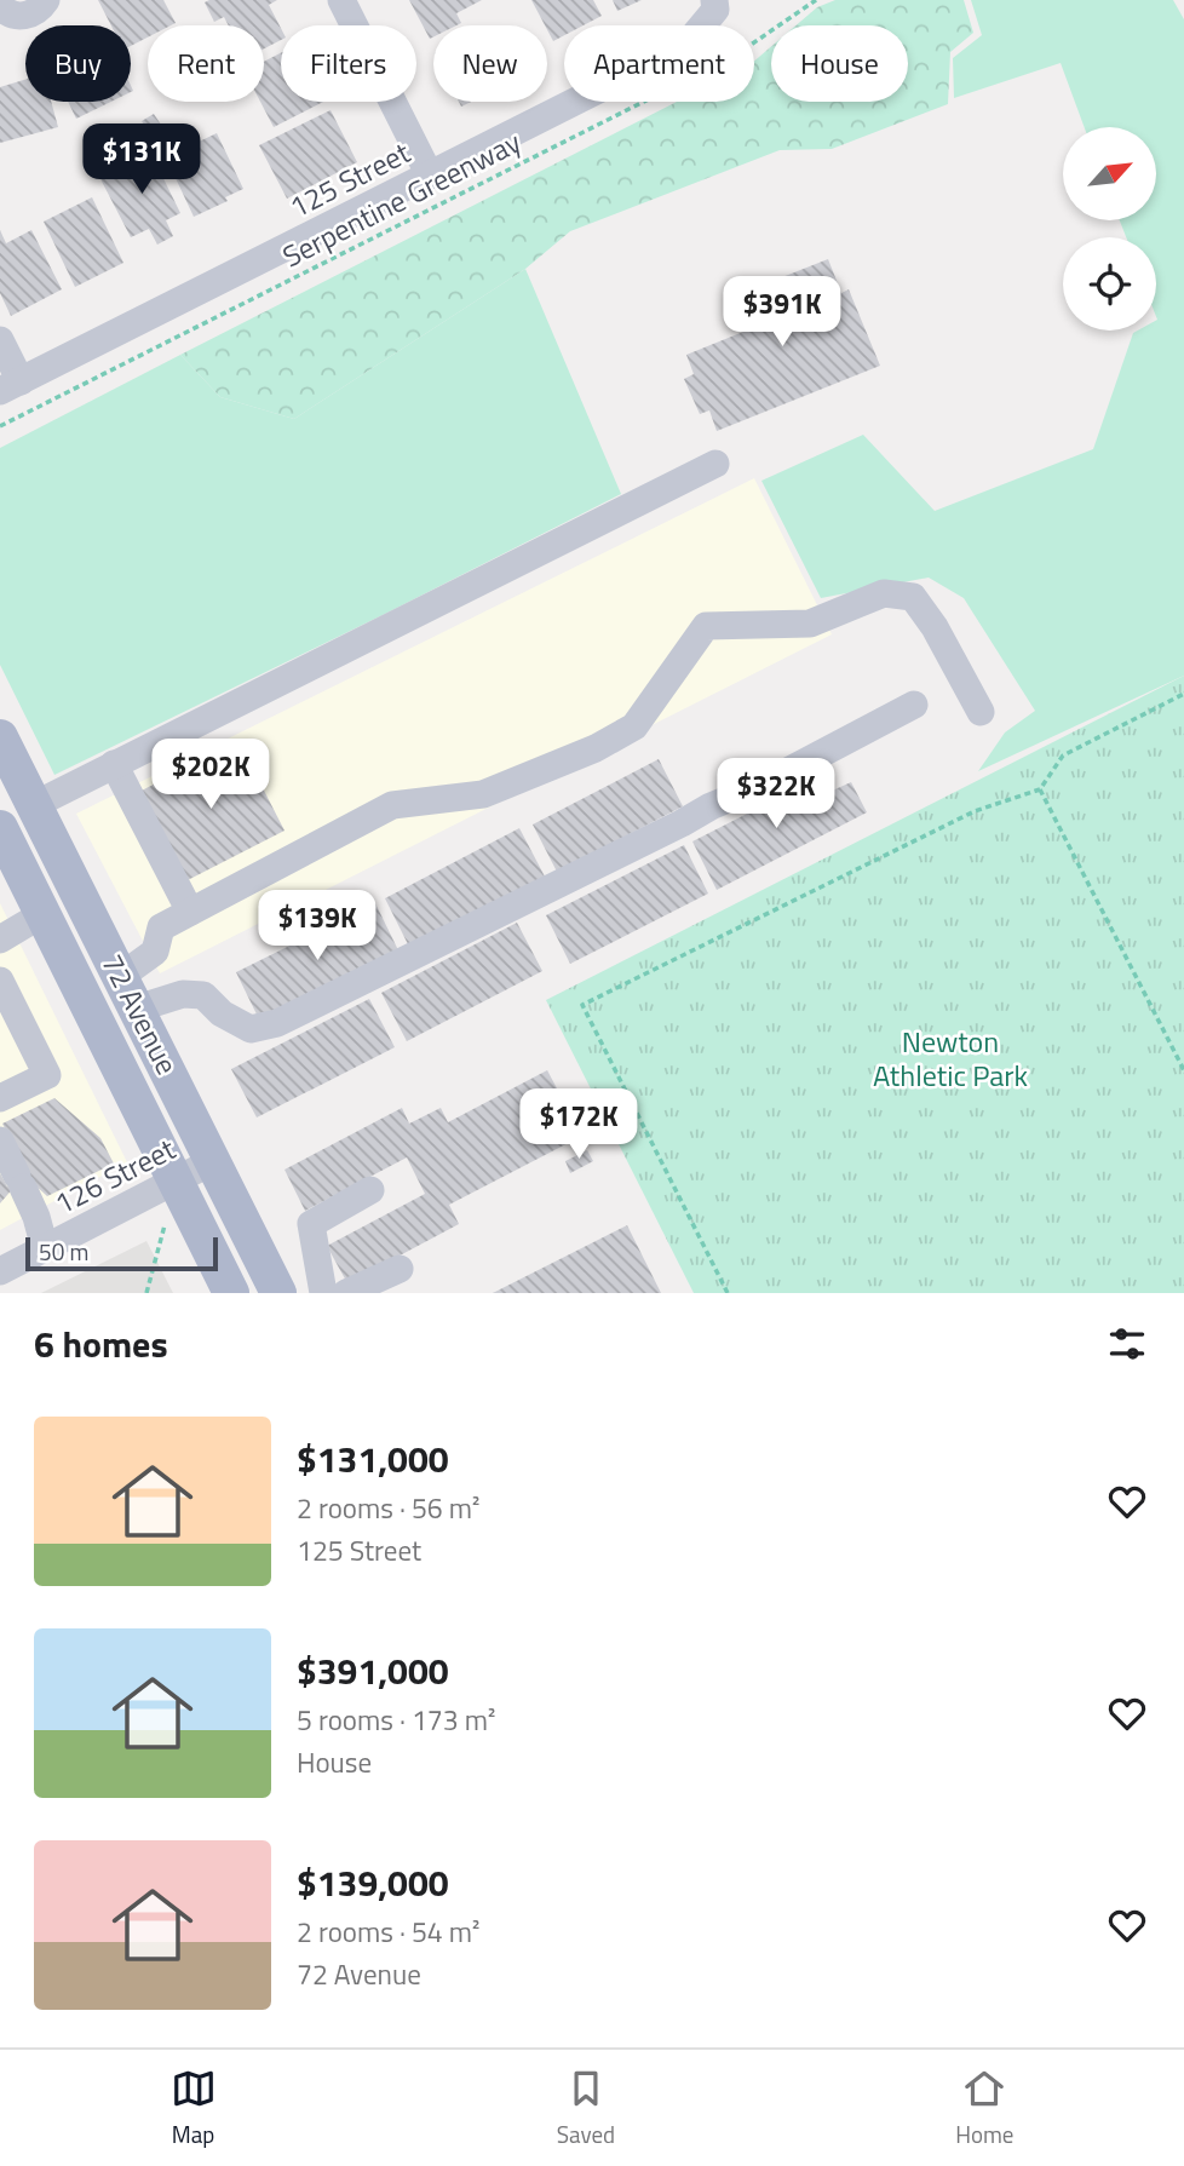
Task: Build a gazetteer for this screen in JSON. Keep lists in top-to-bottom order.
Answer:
{
  "streets": {
    "main road": ["72 Avenue"],
    "street": ["125 Street", "126 Street"],
    "path": ["Serpentine Greenway"]
  },
  "crossings": [
    ["72 Avenue", "126 Street"]
  ],
  "parks": ["Newton Athletic Park"],
  "scale_bar": "50 m",
  "north": "top right",
  "page": {
    "chip": [
      "Buy",
      "Rent",
      "Filters",
      "New",
      "Apartment",
      "House"
    ],
    "price": [
      "$131K",
      "$391K",
      "$202K",
      "$322K",
      "$139K",
      "$172K"
    ],
    "scale": "50 m",
    "heading": "6 homes",
    "list": [
      {
        "name": "$131,000",
        "note": "2 rooms · 56 m² · 125 Street"
      },
      {
        "name": "$391,000",
        "note": "5 rooms · 173 m² · House"
      },
      {
        "name": "$139,000",
        "note": "2 rooms · 54 m² · 72 Avenue"
      }
    ],
    "tabs": ["Map", "Saved", "Home"]
  }
}
